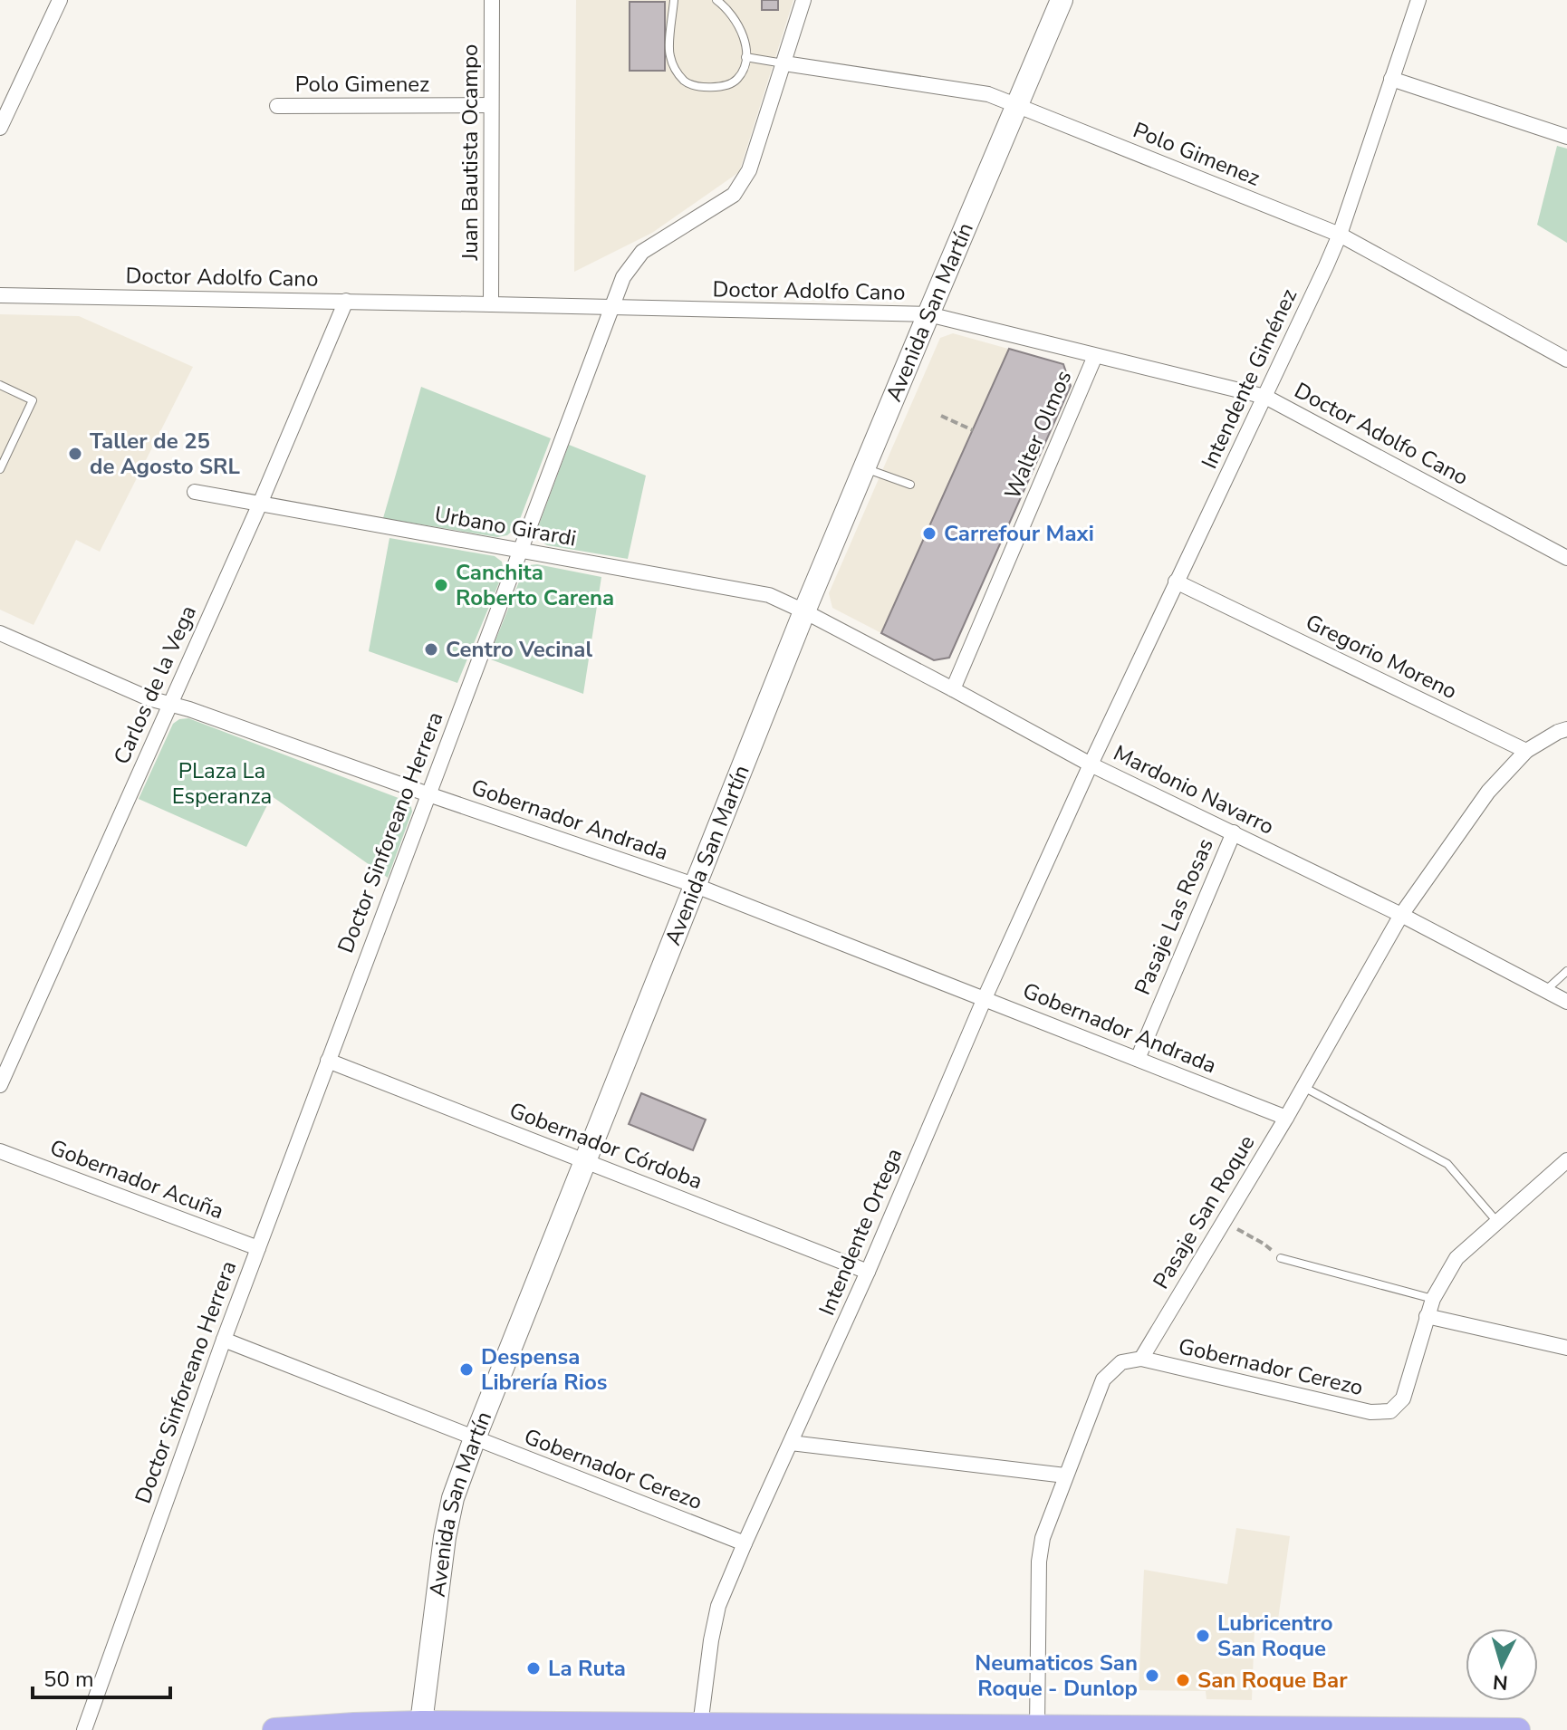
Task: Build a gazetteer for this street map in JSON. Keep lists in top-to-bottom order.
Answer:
{
  "streets": {
    "main road": ["Avenida San Martín"],
    "street": [
      "Polo Gimenez",
      "Juan Bautista Ocampo",
      "Doctor Adolfo Cano",
      "Intendente Giménez",
      "Walter Olmos",
      "Urbano Girardi",
      "Gregorio Moreno",
      "Carlos de la Vega",
      "Mardonio Navarro",
      "Gobernador Andrada",
      "Doctor Sinforeano Herrera",
      "Pasaje Las Rosas",
      "Gobernador Córdoba",
      "Gobernador Acuña",
      "Pasaje San Roque",
      "Intendente Ortega",
      "Gobernador Cerezo"
    ]
  },
  "crossings": [
    ["Polo Gimenez", "Juan Bautista Ocampo"],
    ["Polo Gimenez", "Avenida San Martín"],
    ["Polo Gimenez", "Intendente Giménez"],
    ["Polo Gimenez", "Doctor Sinforeano Herrera"],
    ["Juan Bautista Ocampo", "Doctor Adolfo Cano"],
    ["Doctor Adolfo Cano", "Avenida San Martín"],
    ["Doctor Adolfo Cano", "Intendente Giménez"],
    ["Doctor Adolfo Cano", "Walter Olmos"],
    ["Doctor Adolfo Cano", "Carlos de la Vega"],
    ["Doctor Adolfo Cano", "Doctor Sinforeano Herrera"],
    ["Avenida San Martín", "Urbano Girardi"],
    ["Avenida San Martín", "Mardonio Navarro"],
    ["Avenida San Martín", "Gobernador Andrada"],
    ["Avenida San Martín", "Gobernador Córdoba"],
    ["Avenida San Martín", "Gobernador Cerezo"],
    ["Intendente Giménez", "Gregorio Moreno"],
    ["Intendente Giménez", "Mardonio Navarro"],
    ["Intendente Giménez", "Intendente Ortega"],
    ["Walter Olmos", "Mardonio Navarro"],
    ["Urbano Girardi", "Carlos de la Vega"],
    ["Urbano Girardi", "Mardonio Navarro"],
    ["Urbano Girardi", "Doctor Sinforeano Herrera"],
    ["Gregorio Moreno", "Pasaje San Roque"],
    ["Carlos de la Vega", "Gobernador Andrada"],
    ["Mardonio Navarro", "Pasaje Las Rosas"],
    ["Mardonio Navarro", "Pasaje San Roque"],
    ["Mardonio Navarro", "Intendente Ortega"],
    ["Gobernador Andrada", "Doctor Sinforeano Herrera"],
    ["Gobernador Andrada", "Pasaje Las Rosas"],
    ["Gobernador Andrada", "Pasaje San Roque"],
    ["Gobernador Andrada", "Intendente Ortega"],
    ["Doctor Sinforeano Herrera", "Gobernador Córdoba"],
    ["Doctor Sinforeano Herrera", "Gobernador Acuña"],
    ["Doctor Sinforeano Herrera", "Gobernador Cerezo"],
    ["Gobernador Córdoba", "Intendente Ortega"],
    ["Pasaje San Roque", "Gobernador Cerezo"],
    ["Intendente Ortega", "Gobernador Cerezo"]
  ],
  "parks": ["PLaza La Esperanza"],
  "places": [
    "Taller de 25 de Agosto SRL",
    "Carrefour Maxi",
    "Canchita Roberto Carena",
    "Centro Vecinal",
    "Despensa Librería Rios",
    "Lubricentro San Roque",
    "La Ruta",
    "Neumaticos San Roque - Dunlop",
    "San Roque Bar"
  ],
  "scale_bar": "50 m",
  "north": "bottom"
}
